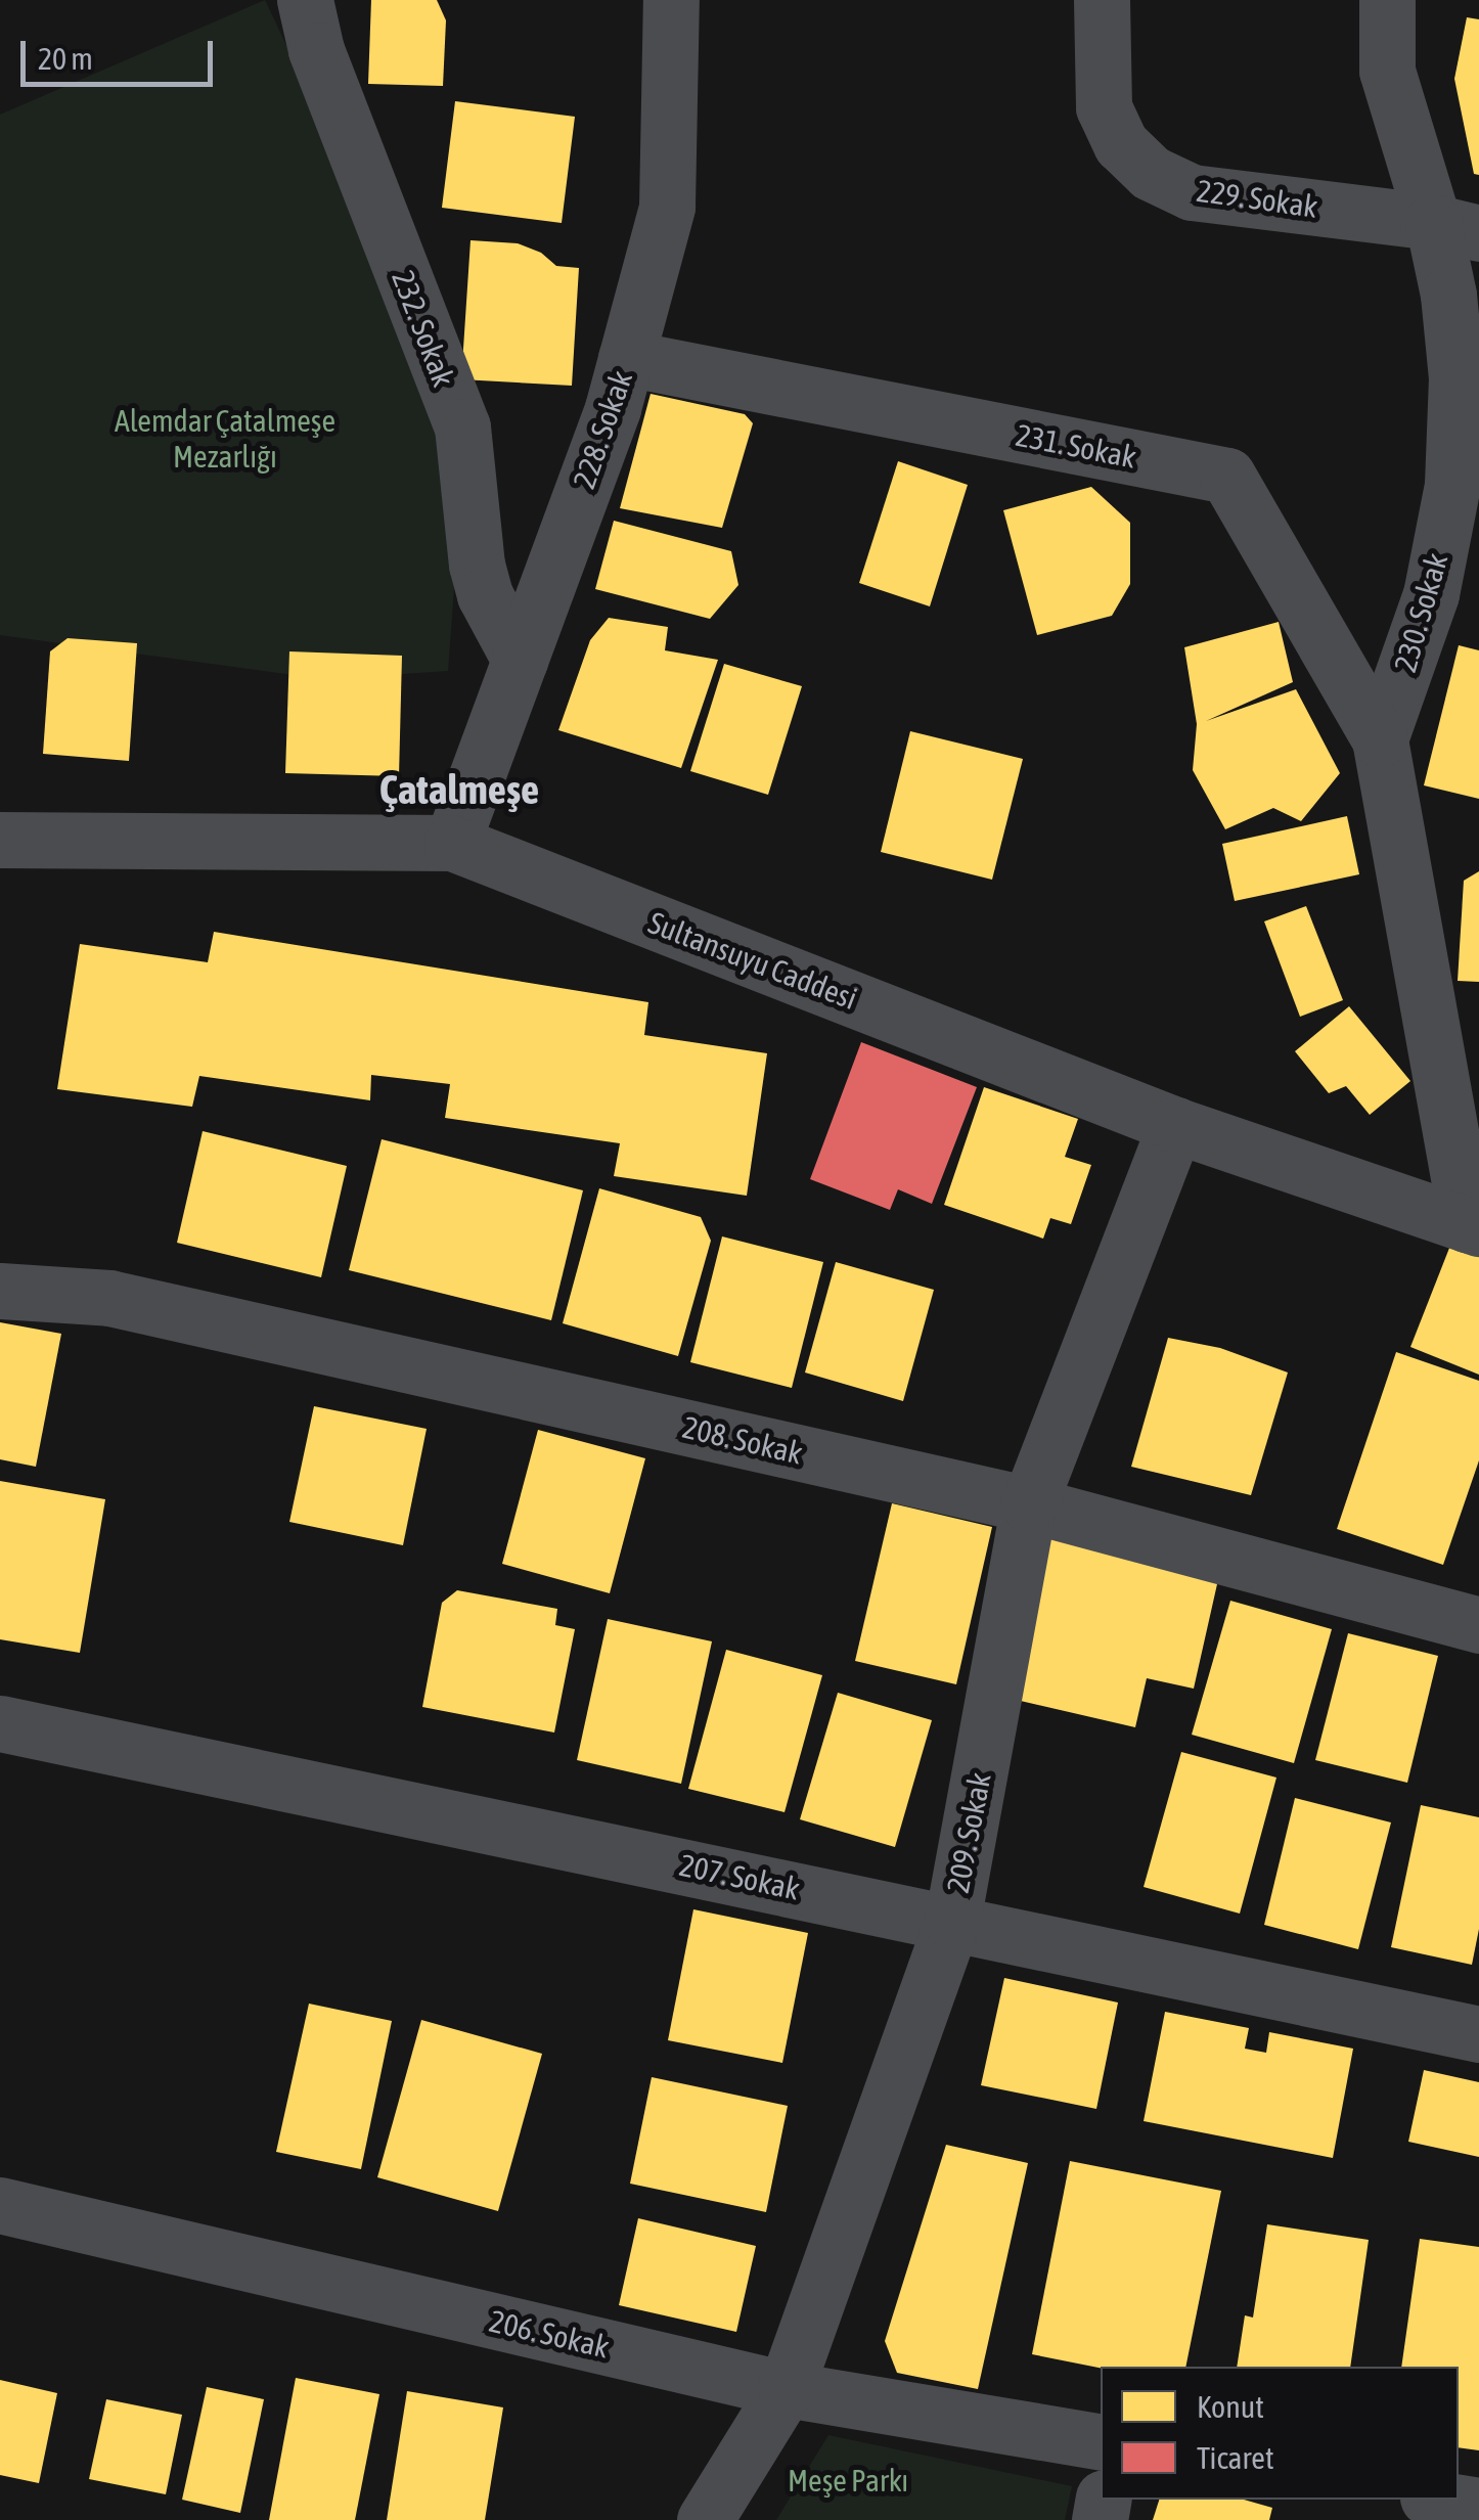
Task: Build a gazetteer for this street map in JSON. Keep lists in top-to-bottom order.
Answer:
{
  "streets": {
    "street": [
      "229. Sokak",
      "232. Sokak",
      "228. Sokak",
      "231. Sokak",
      "230. Sokak",
      "Sultansuyu Caddesi",
      "208. Sokak",
      "209. Sokak",
      "207. Sokak",
      "206. Sokak"
    ]
  },
  "crossings": [
    ["229. Sokak", "230. Sokak"],
    ["232. Sokak", "228. Sokak"],
    ["228. Sokak", "231. Sokak"],
    ["228. Sokak", "Sultansuyu Caddesi"],
    ["231. Sokak", "230. Sokak"],
    ["230. Sokak", "Sultansuyu Caddesi"],
    ["Sultansuyu Caddesi", "209. Sokak"],
    ["208. Sokak", "209. Sokak"],
    ["209. Sokak", "207. Sokak"],
    ["209. Sokak", "206. Sokak"]
  ],
  "districts": ["Çatalmeşe"],
  "parks": ["Alemdar Çatalmeşe Mezarlığı", "Meşe Parkı"],
  "legend": ["Konut", "Ticaret"],
  "scale_bar": "20 m"
}
